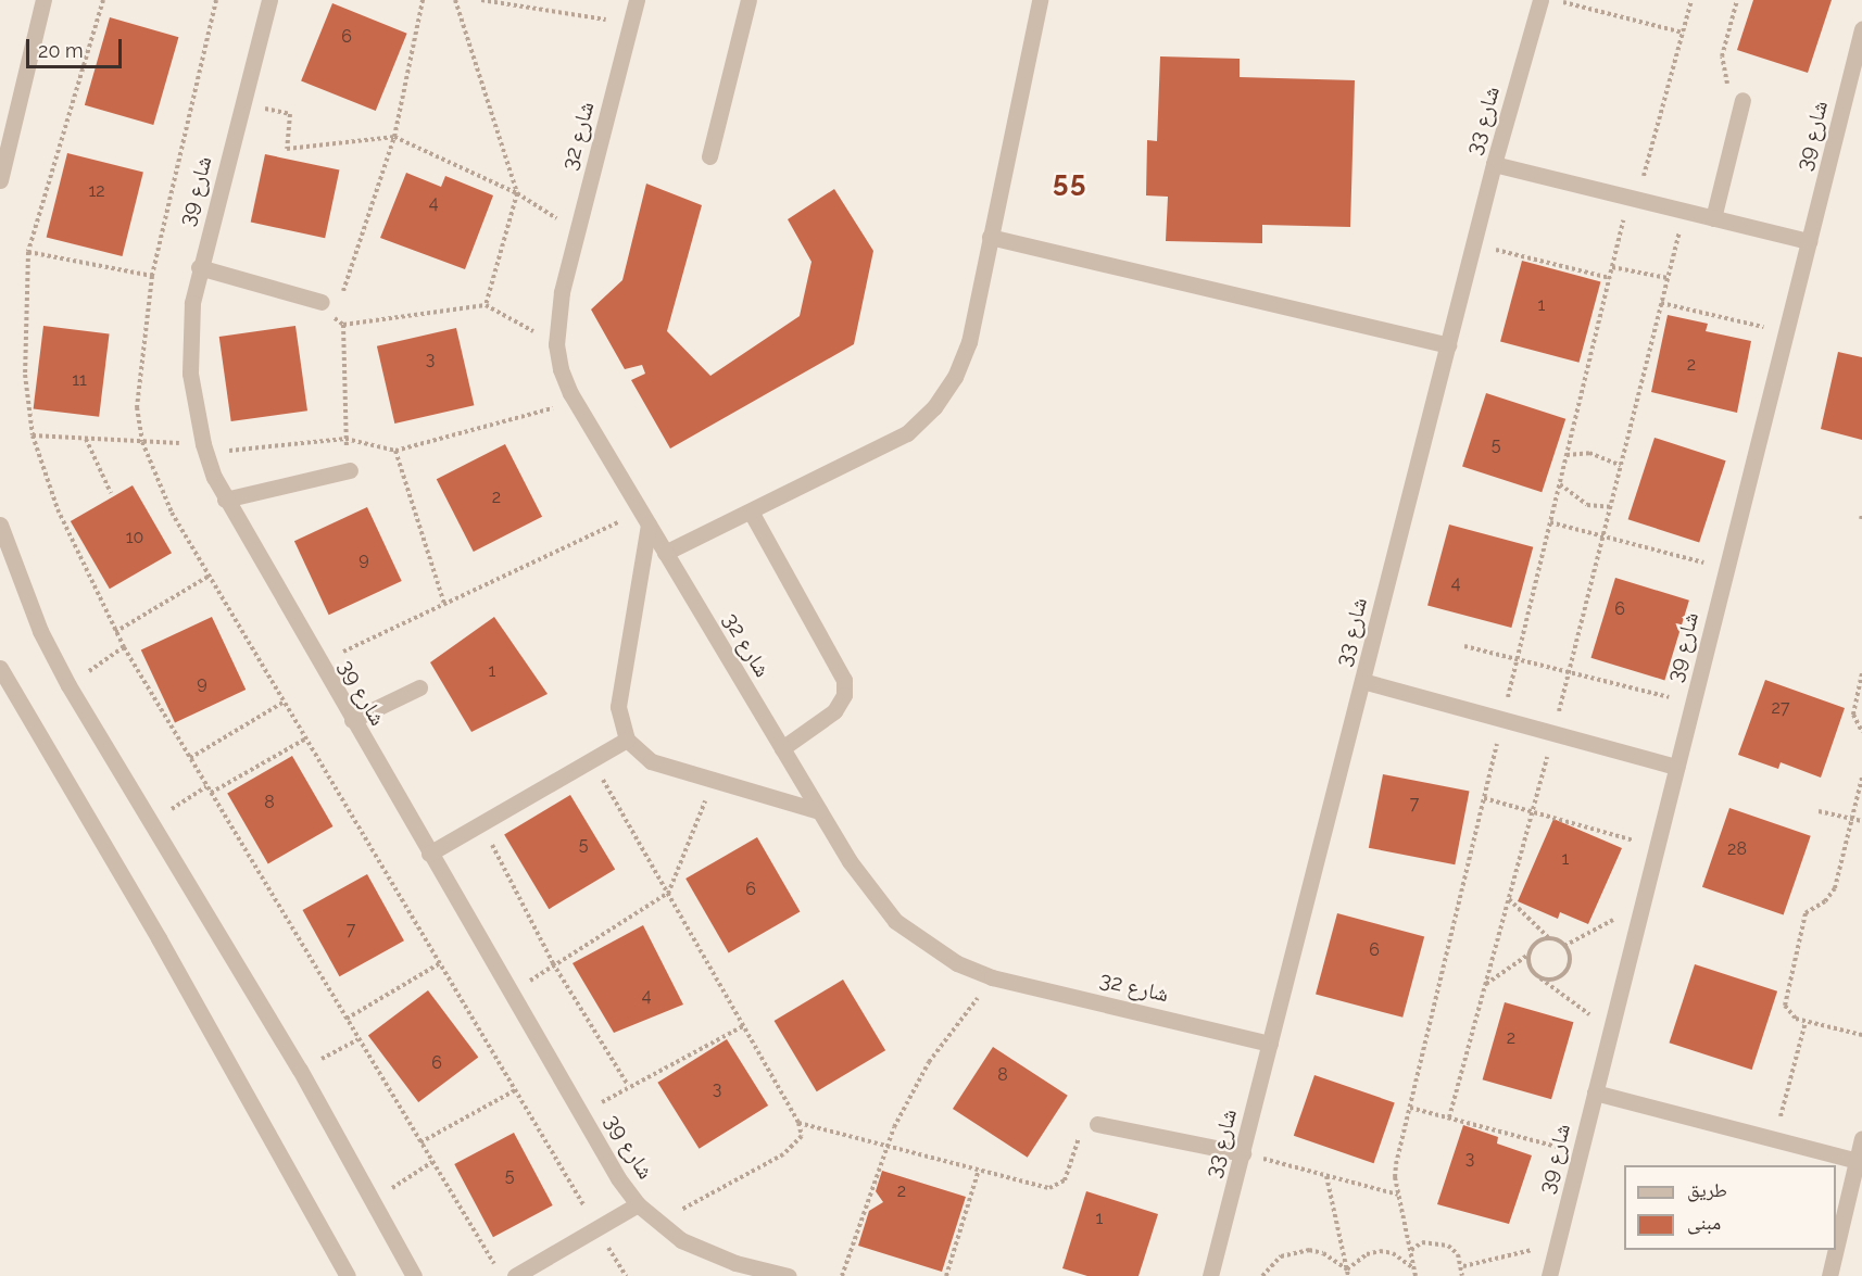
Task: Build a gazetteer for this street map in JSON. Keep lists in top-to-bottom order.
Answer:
{
  "streets": {
    "street": ["شارع 33", "شارع 32", "شارع 39"]
  },
  "crossings": [
    ["شارع 33", "شارع 32"]
  ],
  "districts": ["55"],
  "house_numbers": [
    "6",
    "12",
    "4",
    "1",
    "3",
    "2",
    "11",
    "5",
    "2",
    "10",
    "9",
    "4",
    "6",
    "1",
    "9",
    "27",
    "8",
    "7",
    "5",
    "28",
    "1",
    "6",
    "7",
    "6",
    "4",
    "2",
    "6",
    "8",
    "3",
    "3",
    "5",
    "2",
    "1"
  ],
  "legend": ["طريق", "مبنى"],
  "scale_bar": "20 m"
}
